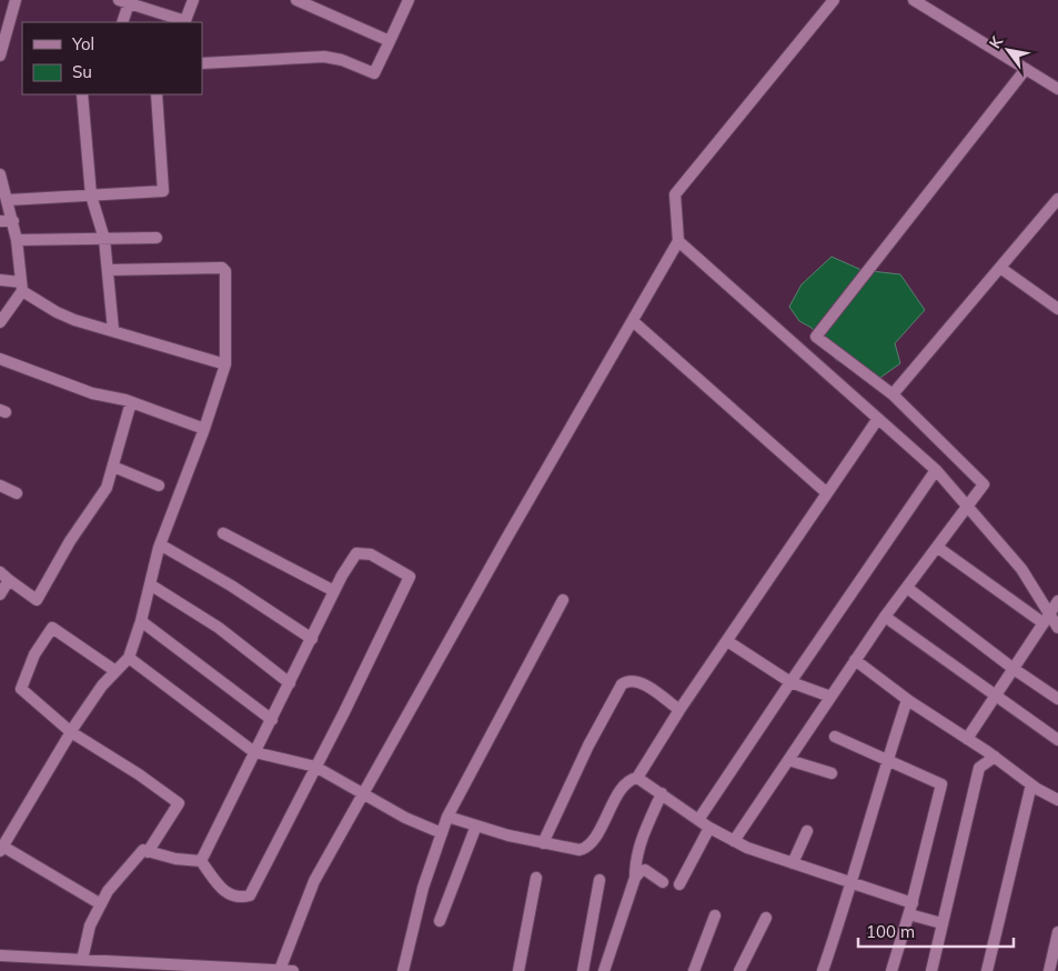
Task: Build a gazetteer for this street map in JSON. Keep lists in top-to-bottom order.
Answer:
{
  "legend": ["Yol", "Su"],
  "scale_bar": "100 m",
  "north": "top left"
}
